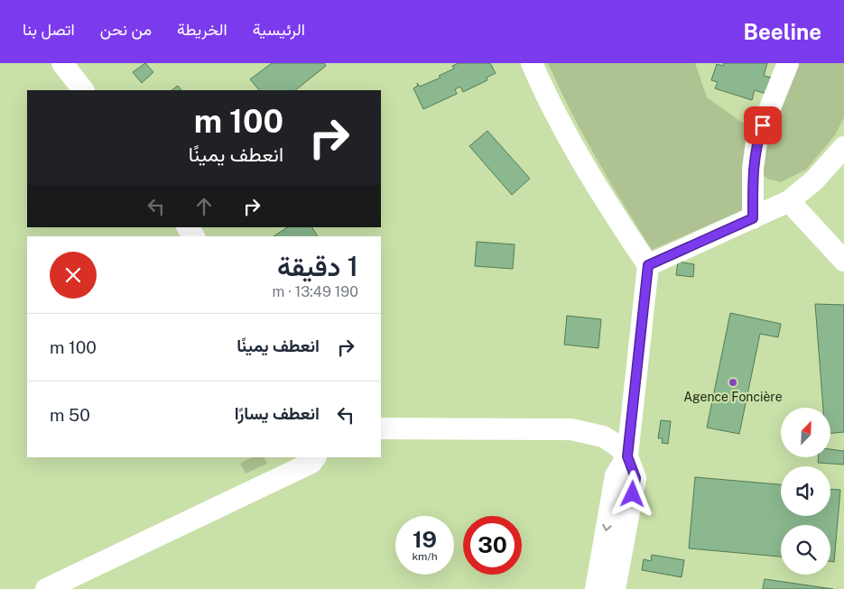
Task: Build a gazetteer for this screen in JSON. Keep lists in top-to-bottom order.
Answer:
{
  "places": ["Agence Foncière"],
  "north": "top right",
  "page": {
    "header": "Beeline",
    "nav": [
      "الرئيسية",
      "الخريطة",
      "من نحن",
      "اتصل بنا"
    ],
    "turn": ["100 m", "انعطف يمينًا"],
    "heading": ["1 دقيقة", "190 m · 13:49"],
    "list": [
      {
        "name": "انعطف يمينًا",
        "value": "100 m"
      },
      {
        "name": "انعطف يسارًا",
        "value": "50 m"
      }
    ],
    "speed": "19 km/h",
    "limit": "30"
  }
}
